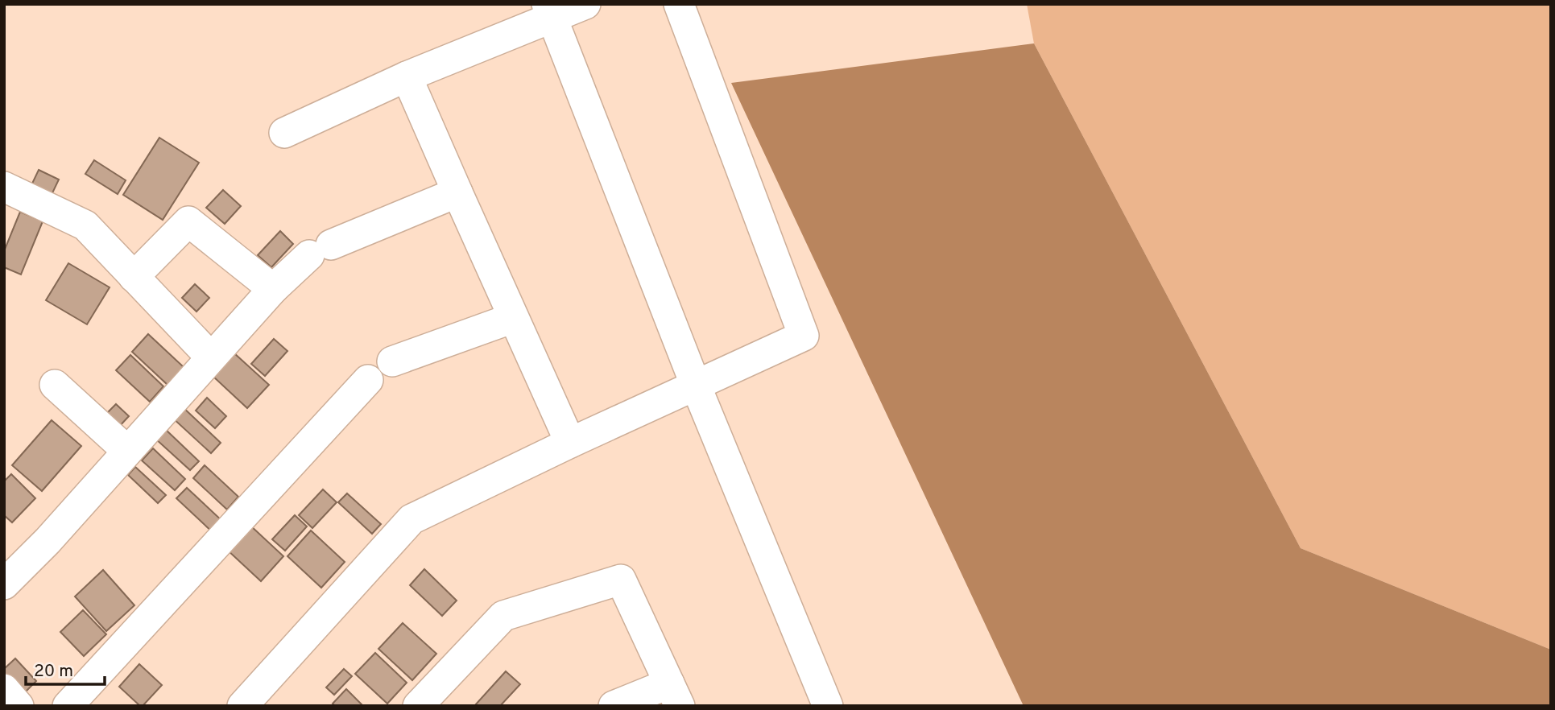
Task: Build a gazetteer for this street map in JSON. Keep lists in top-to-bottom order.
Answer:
{
  "scale_bar": "20 m"
}
